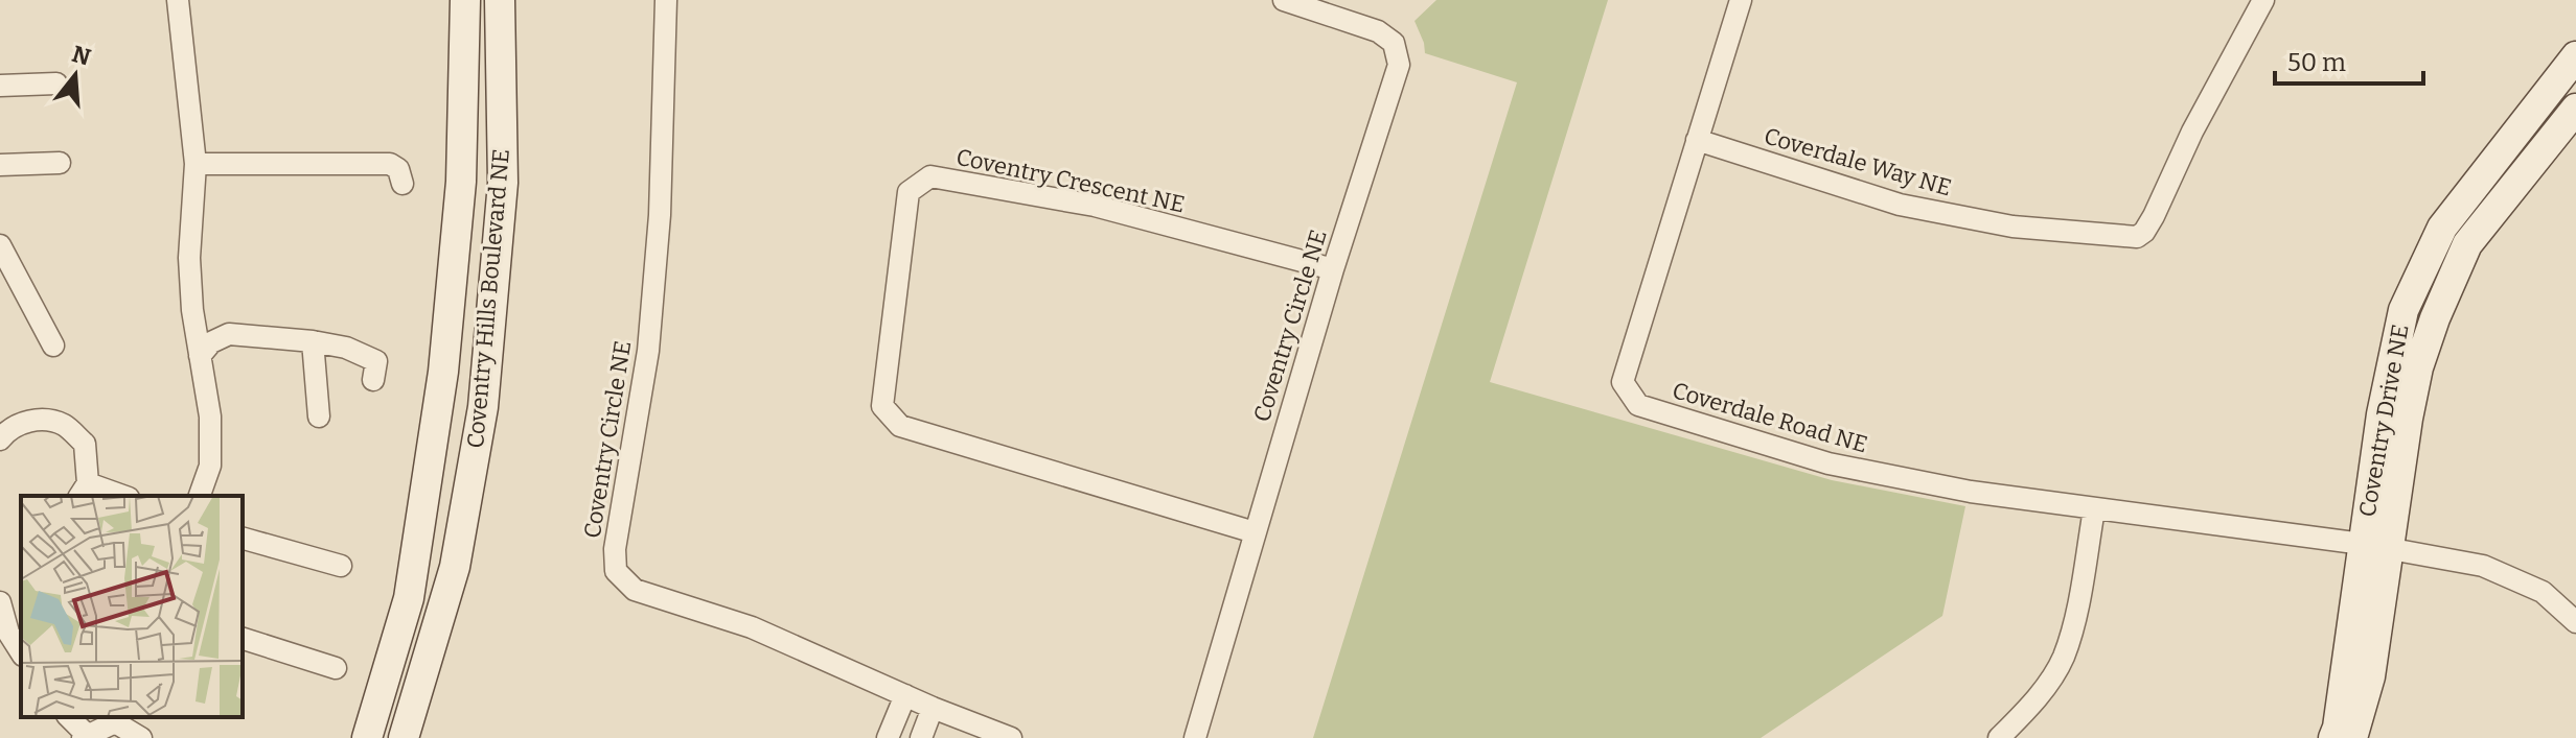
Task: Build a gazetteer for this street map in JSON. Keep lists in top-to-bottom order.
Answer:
{
  "streets": {
    "street": [
      "Coverdale Way NE",
      "Coventry Crescent NE",
      "Coventry Hills Boulevard NE",
      "Coventry Circle NE",
      "Coverdale Road NE",
      "Coventry Drive NE"
    ]
  },
  "crossings": [
    ["Coverdale Way NE", "Coverdale Road NE"],
    ["Coventry Crescent NE", "Coventry Circle NE"],
    ["Coverdale Road NE", "Coventry Drive NE"]
  ],
  "scale_bar": "50 m",
  "north": "top"
}
